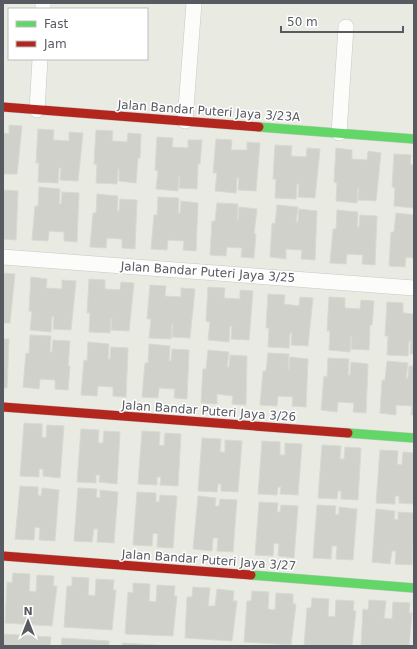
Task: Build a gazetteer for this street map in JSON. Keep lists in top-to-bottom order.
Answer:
{
  "streets": {
    "street": [
      "Jalan Bandar Puteri Jaya 3/23A",
      "Jalan Bandar Puteri Jaya 3/25",
      "Jalan Bandar Puteri Jaya 3/26",
      "Jalan Bandar Puteri Jaya 3/27"
    ]
  },
  "legend": ["Fast", "Jam"],
  "scale_bar": "50 m",
  "north": "top"
}
